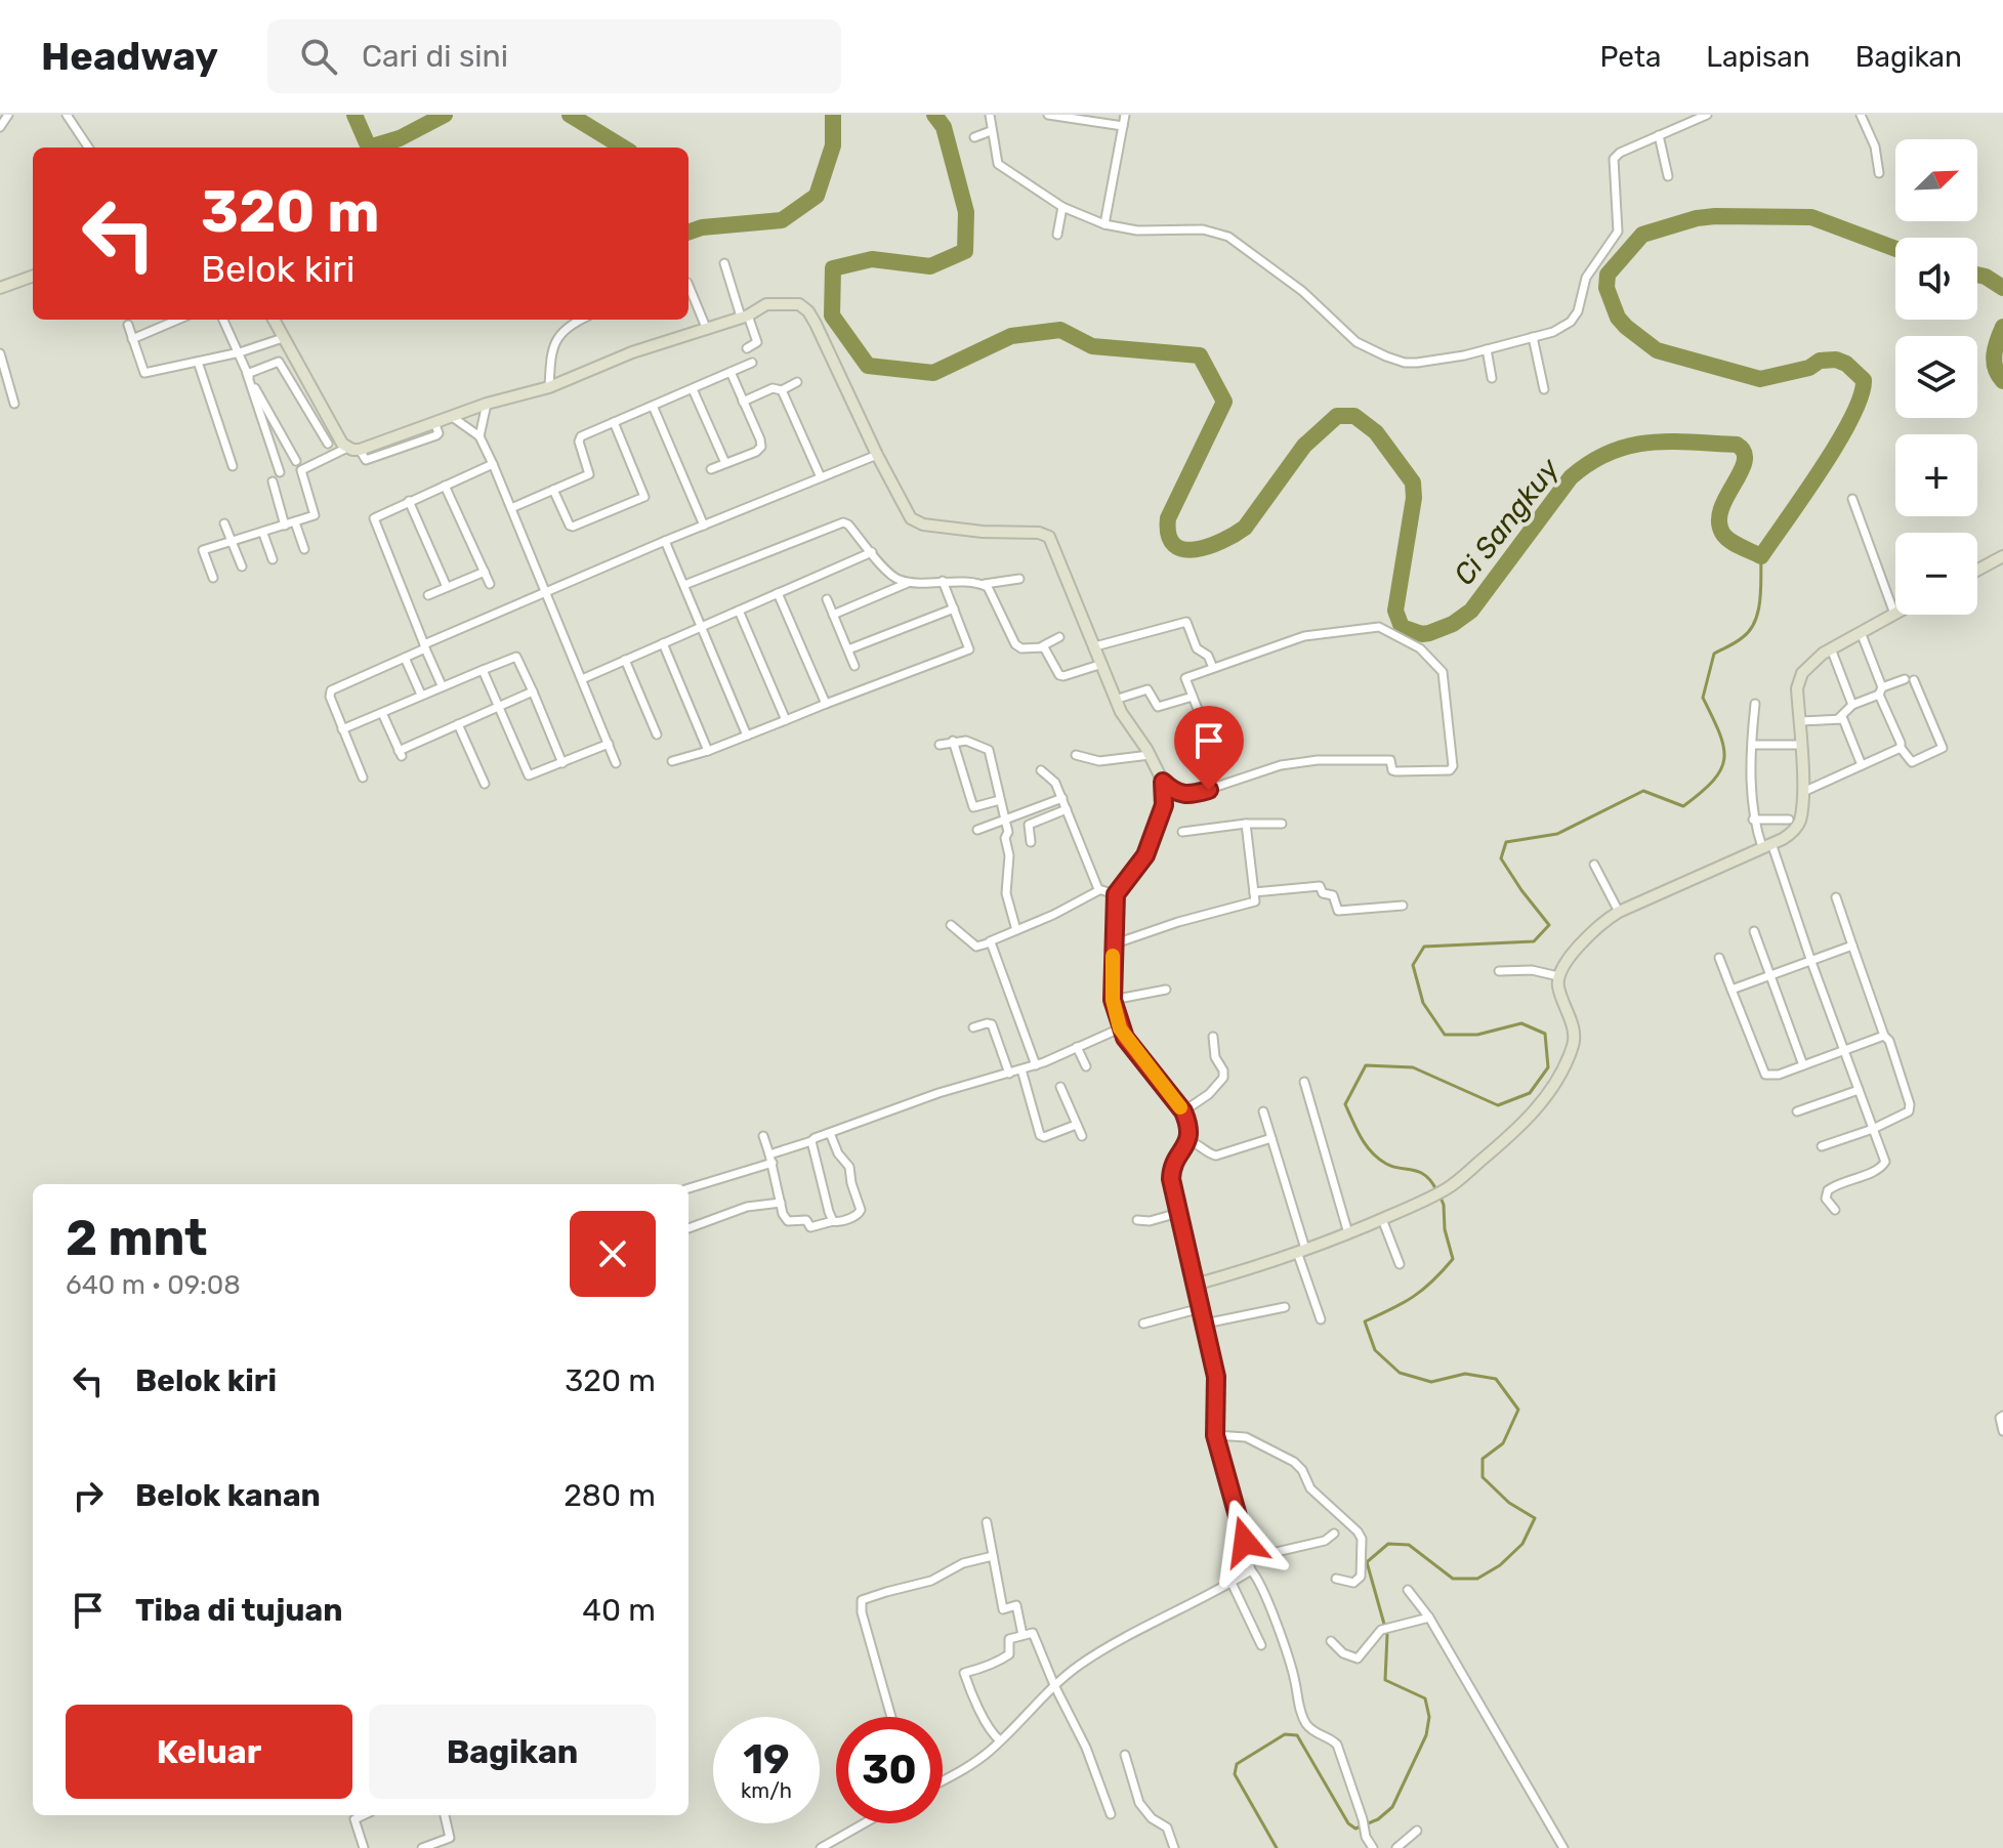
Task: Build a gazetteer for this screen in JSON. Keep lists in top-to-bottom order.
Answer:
{
  "water": ["Ci Sangkuy"],
  "north": "top right",
  "page": {
    "header": "Headway",
    "search": "Cari di sini",
    "nav": ["Peta", "Lapisan", "Bagikan"],
    "map_buttons": ["+", "−"],
    "turn": ["320 m", "Belok kiri"],
    "heading": ["2 mnt", "640 m · 09:08"],
    "list": [
      {
        "name": "Belok kiri",
        "value": "320 m"
      },
      {
        "name": "Belok kanan",
        "value": "280 m"
      },
      {
        "name": "Tiba di tujuan",
        "value": "40 m"
      }
    ],
    "buttons": ["Keluar", "Bagikan"],
    "speed": "19 km/h",
    "limit": "30"
  }
}
